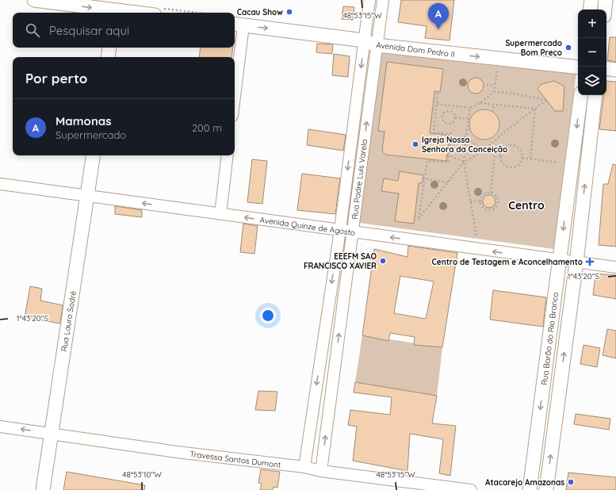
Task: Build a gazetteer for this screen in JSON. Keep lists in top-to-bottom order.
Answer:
{
  "streets": {
    "street": [
      "Avenida Dom Pedro II",
      "Rua Padre Luís Varela",
      "Avenida Quinze de Agosto",
      "Rua Lauro Sodré",
      "Rua Barão do Rio Branco",
      "Travessa Santos Dumont"
    ]
  },
  "crossings": [
    ["Avenida Dom Pedro II", "Rua Padre Luís Varela"],
    ["Rua Padre Luís Varela", "Avenida Quinze de Agosto"],
    ["Rua Padre Luís Varela", "Travessa Santos Dumont"],
    ["Avenida Quinze de Agosto", "Rua Lauro Sodré"],
    ["Avenida Quinze de Agosto", "Rua Barão do Rio Branco"],
    ["Rua Lauro Sodré", "Travessa Santos Dumont"]
  ],
  "one_way": ["Avenida Dom Pedro II", "Avenida Quinze de Agosto"],
  "districts": ["Centro"],
  "places": {
    "other": [
      "Cacau Show",
      "Supermercado Bom Preço",
      "Igreja Nossa Senhora da Conceição",
      "EEEFM SAO FRANCISCO XAVIER",
      "Atacarejo Amazonas"
    ],
    "health": ["Centro de Testagem e Aconcelhamento"]
  },
  "page": {
    "pins": "A",
    "map_buttons": ["+", "−"],
    "search": "Pesquisar aqui",
    "heading": "Por perto",
    "list": [
      {
        "mark": "A",
        "name": "Mamonas",
        "note": "Supermercado",
        "value": "200 m"
      }
    ]
  },
  "coordinates": ["48°53'15\"W", "1°43'20\"S", "48°53'10\"W"]
}
